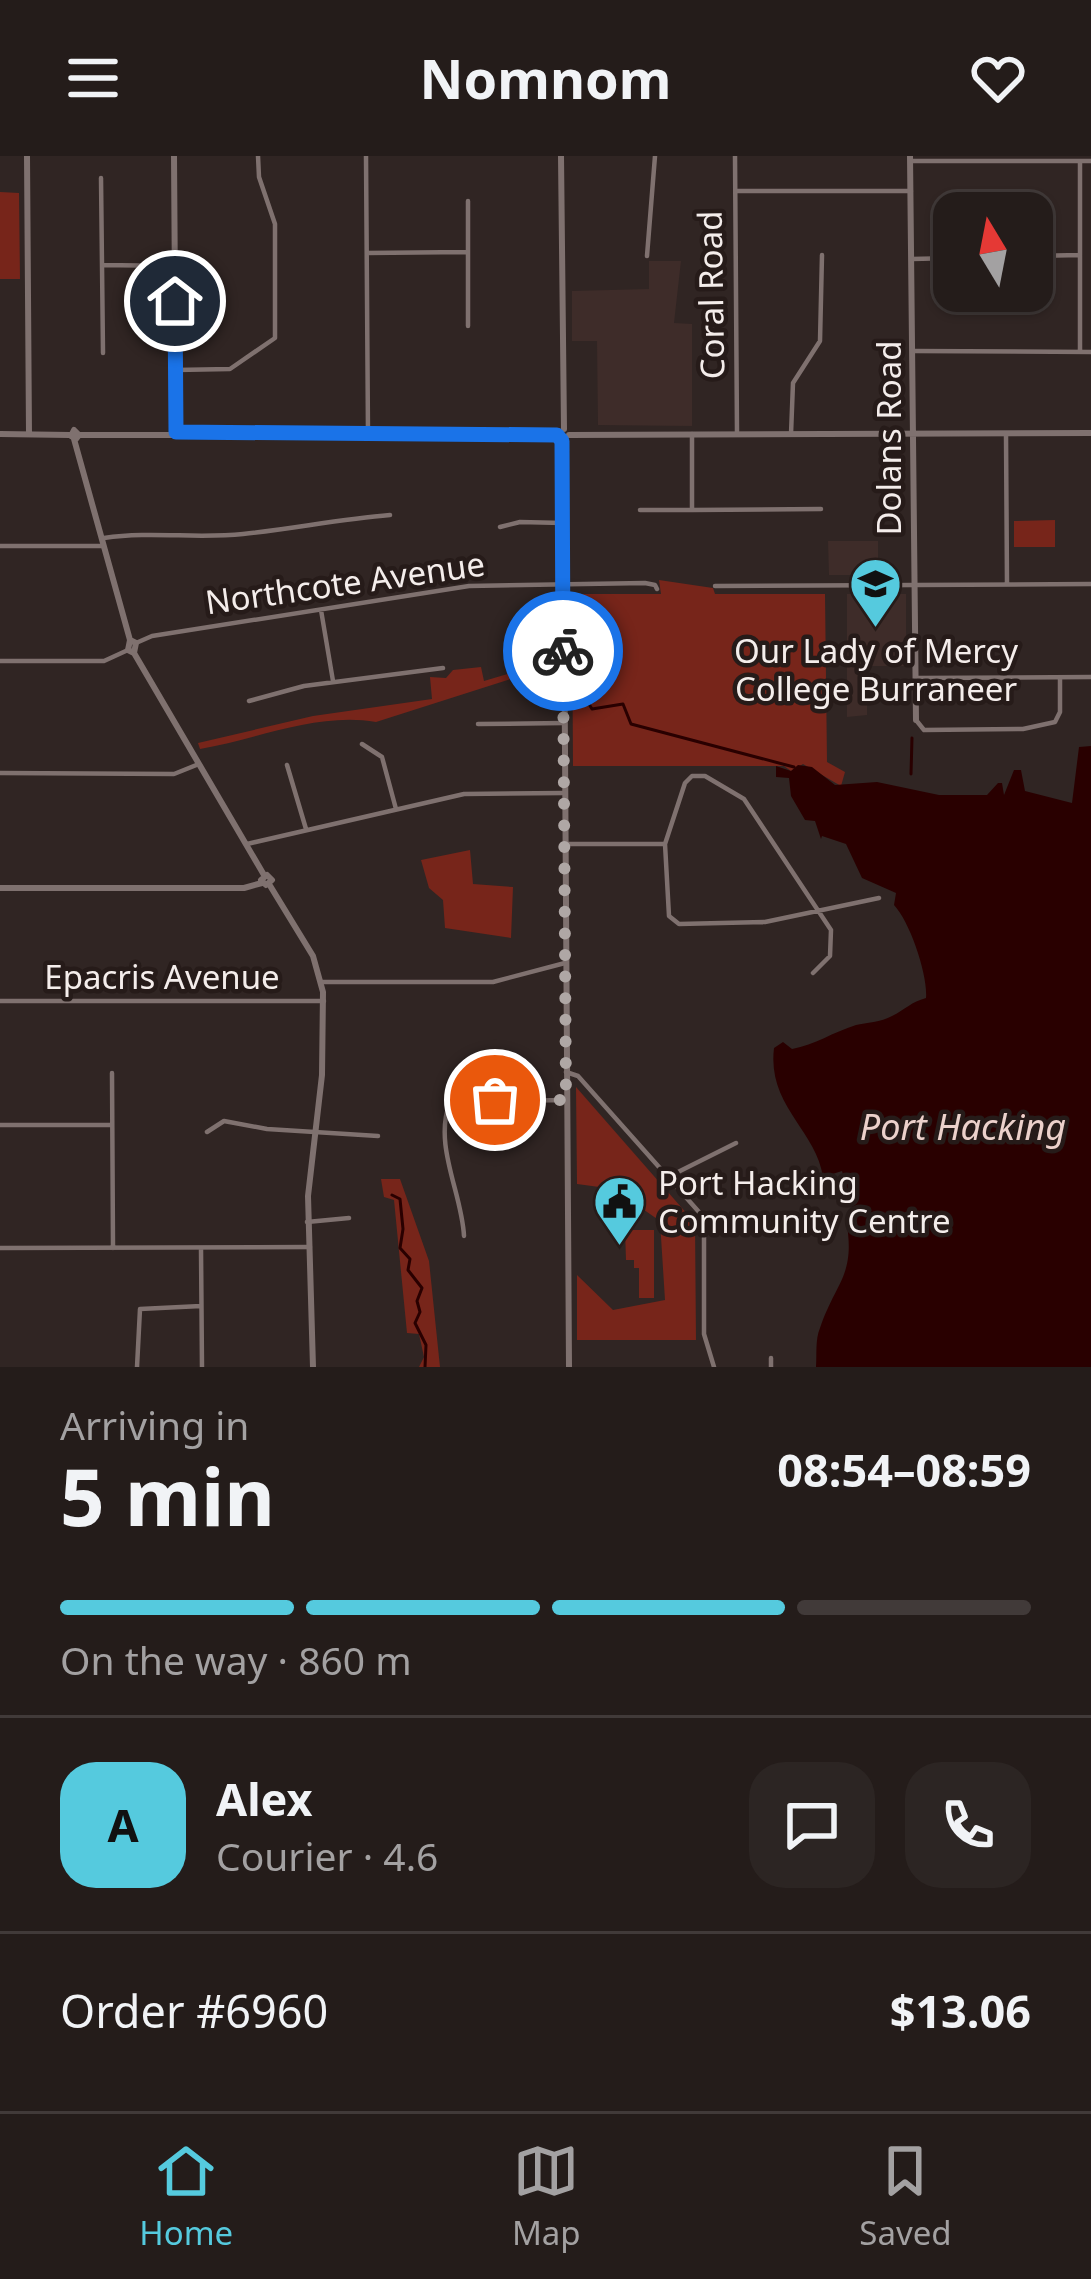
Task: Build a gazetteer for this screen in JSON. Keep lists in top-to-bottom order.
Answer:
{
  "streets": {
    "street": [
      "Coral Road",
      "Dolans Road",
      "Northcote Avenue",
      "Epacris Avenue"
    ]
  },
  "water": ["Port Hacking"],
  "places": {
    "school or university": ["Our Lady of Mercy College Burraneer"],
    "public building": ["Port Hacking Community Centre"]
  },
  "north": "top",
  "page": {
    "header": "Nomnom",
    "heading": ["5 min", "Arriving in", "08:54–08:59"],
    "panel": [
      "Alex",
      "Courier · 4.6",
      "Order #6960",
      "$13.06"
    ],
    "bar": "On the way · 860 m",
    "round": "A",
    "tabs": ["Home", "Map", "Saved"]
  }
}
